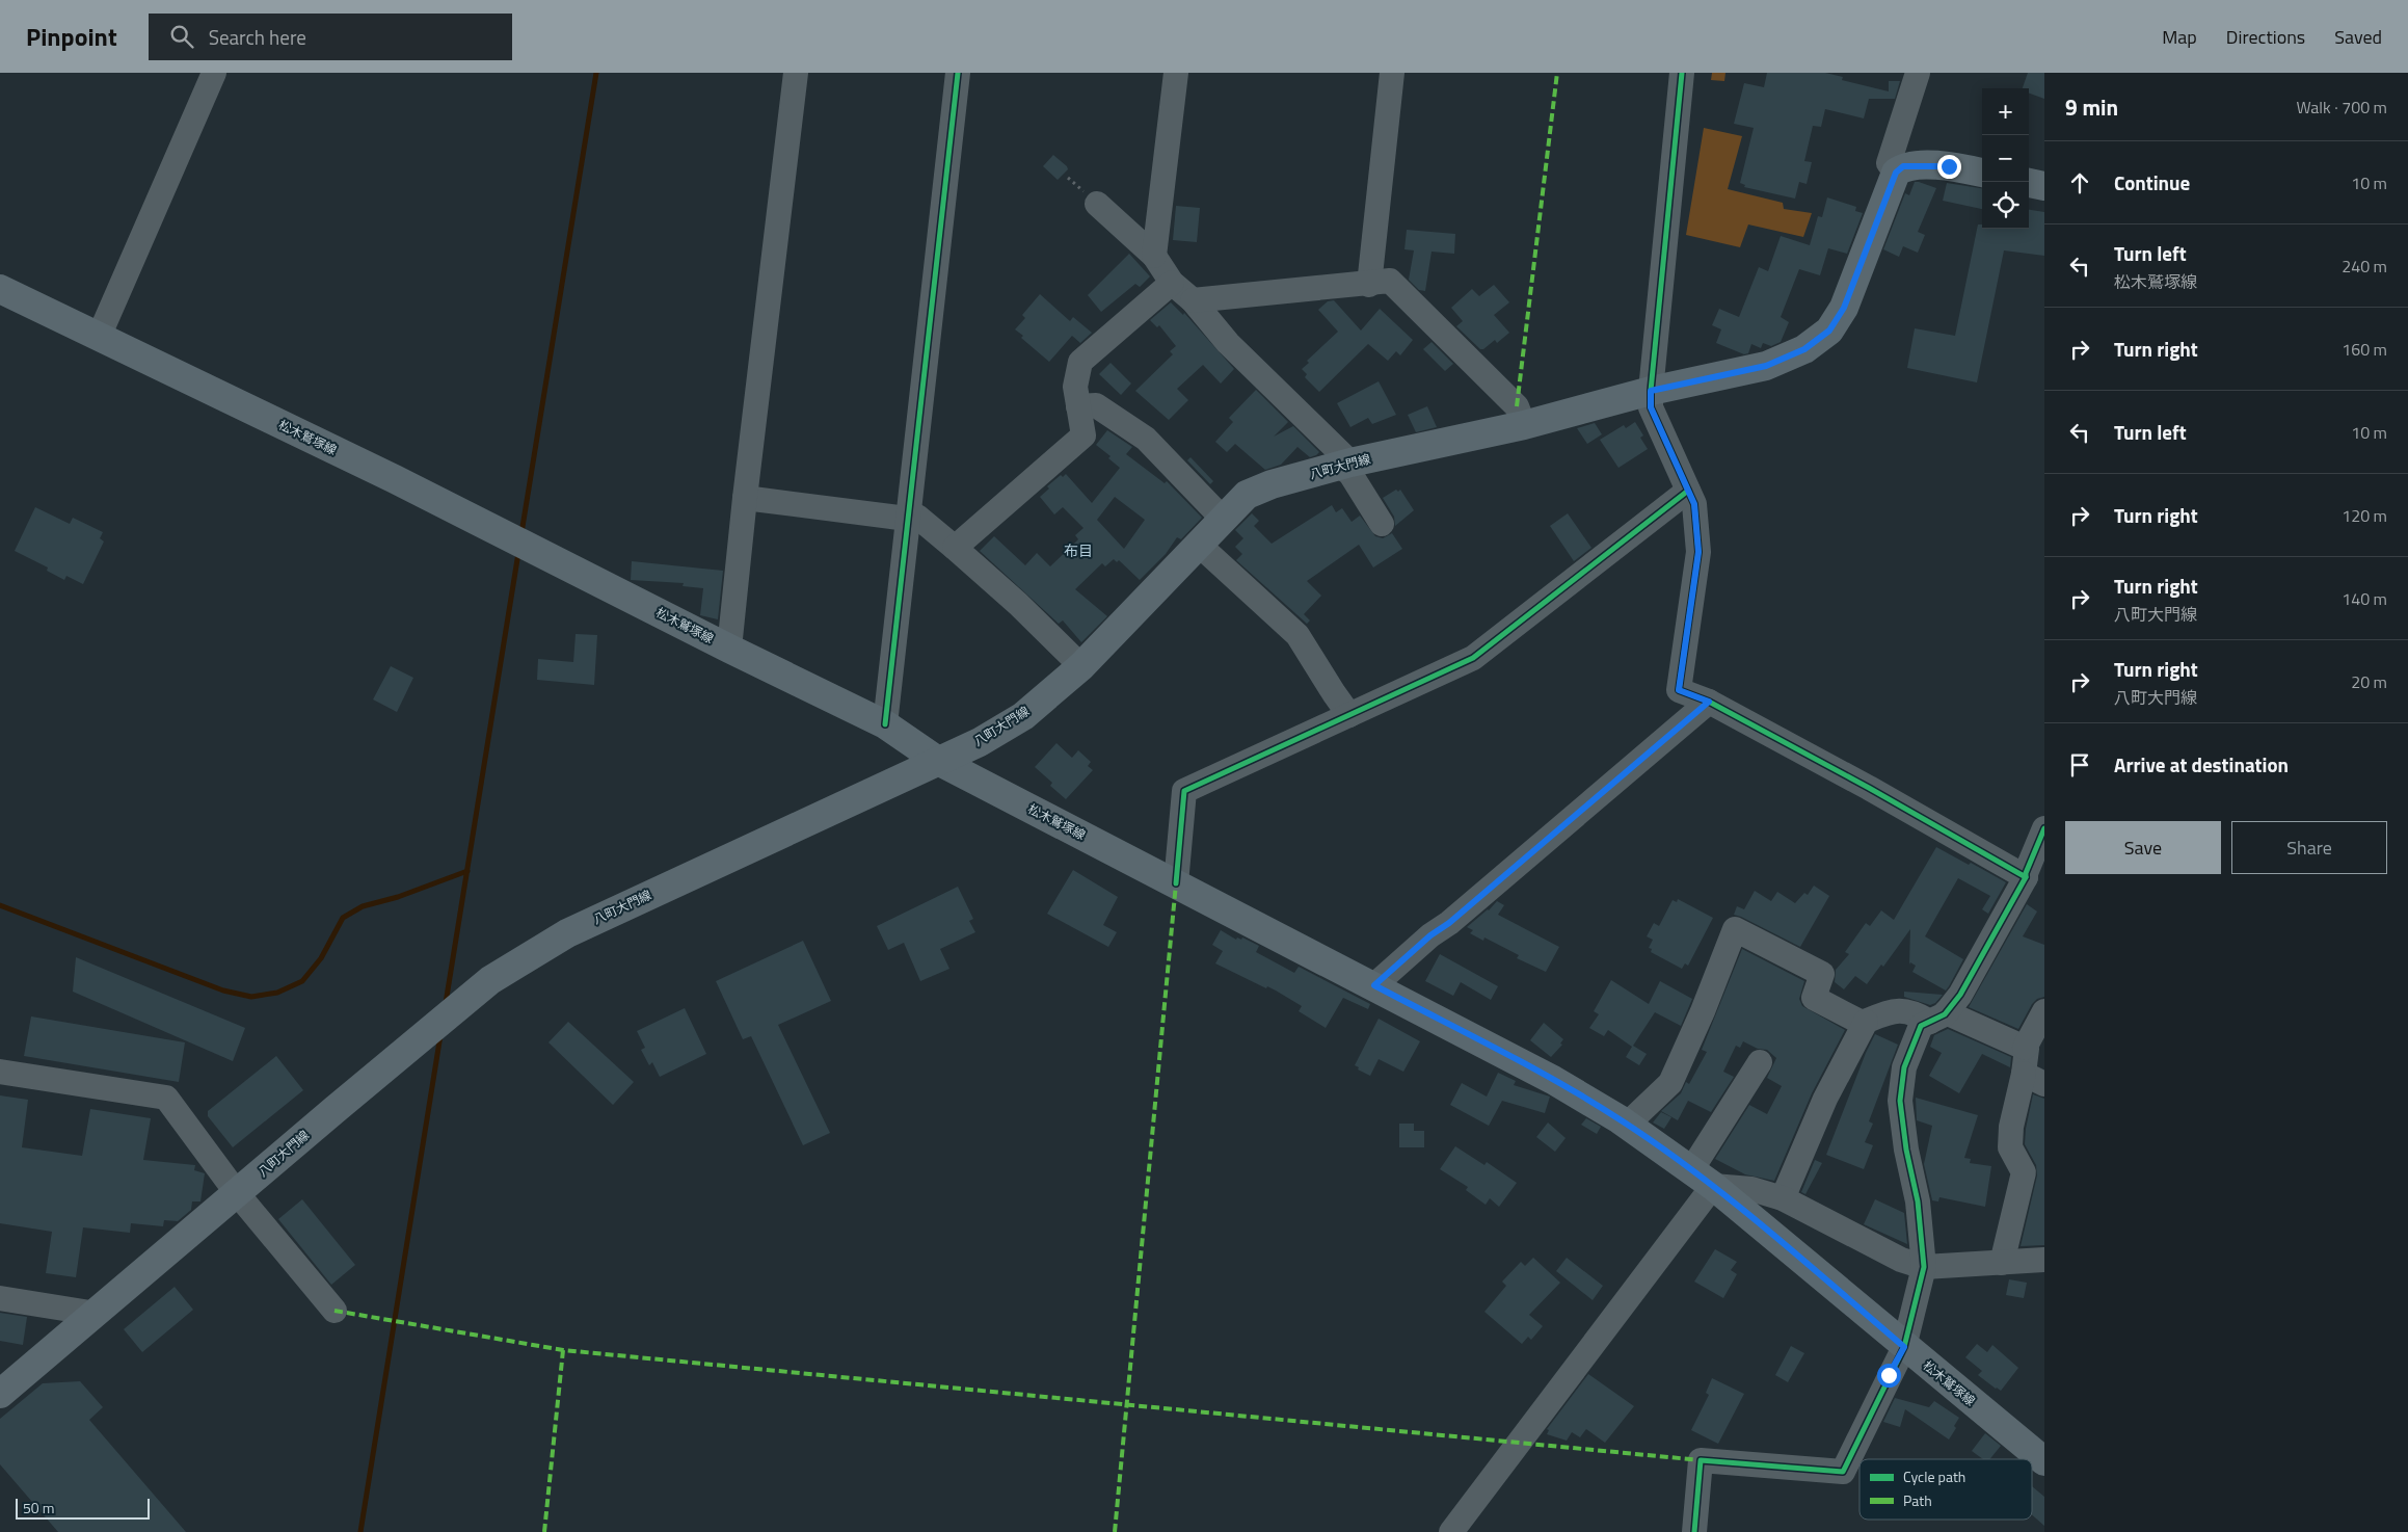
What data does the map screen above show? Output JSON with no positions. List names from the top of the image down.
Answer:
{
  "streets": {
    "main road": ["松木鷲塚線", "八町大門線"]
  },
  "crossings": [
    ["松木鷲塚線", "八町大門線"]
  ],
  "districts": ["布目"],
  "legend": ["Cycle path", "Path"],
  "scale_bar": "50 m",
  "page": {
    "header": "Pinpoint",
    "search": "Search here",
    "nav": ["Map", "Directions", "Saved"],
    "heading": ["9 min", "Walk · 700 m"],
    "map_buttons": ["+", "−"],
    "list": [
      ["Continue", "10 m"],
      ["Turn left", "松木鷲塚線", "240 m"],
      ["Turn right", "160 m"],
      ["Turn left", "10 m"],
      ["Turn right", "120 m"],
      ["Turn right", "八町大門線", "140 m"],
      ["Turn right", "八町大門線", "20 m"],
      "Arrive at destination"
    ],
    "buttons": ["Save", "Share"],
    "scale": "50 m"
  }
}
